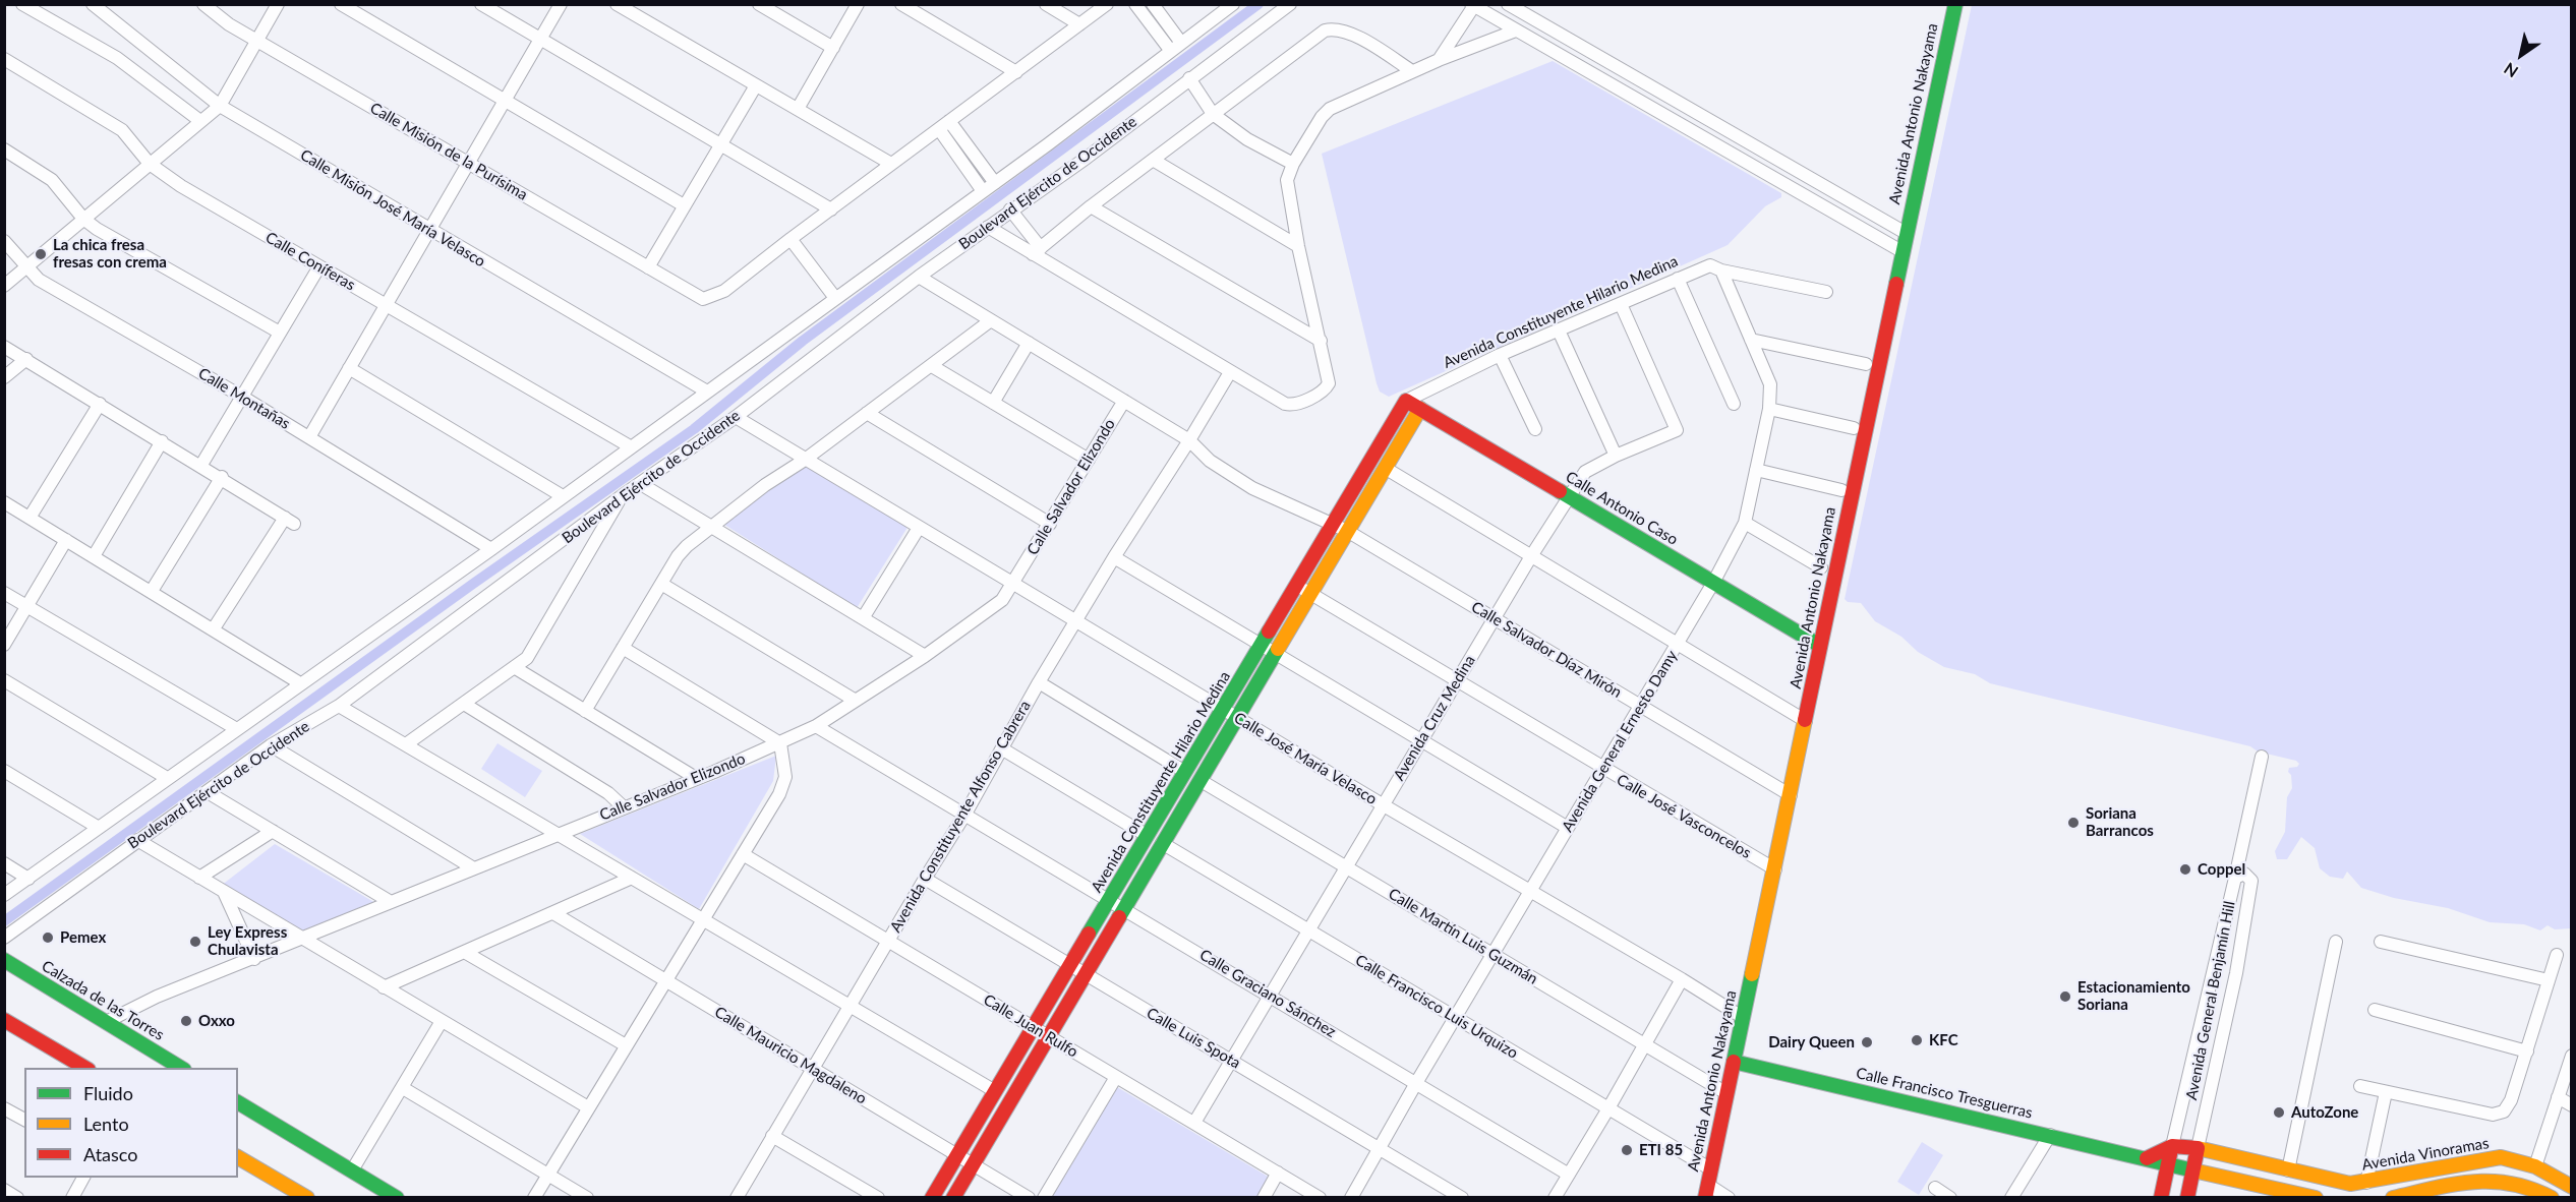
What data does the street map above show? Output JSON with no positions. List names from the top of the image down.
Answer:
{
  "streets": {
    "street": [
      "Avenida Antonio Nakayama",
      "Calle Misión de la Purísima",
      "Boulevard Ejército de Occidente",
      "Calle Misión José María Velasco",
      "Calle Coníferas",
      "Avenida Constituyente Hilario Medina",
      "Calle Montañas",
      "Calle Salvador Elizondo",
      "Calle Antonio Caso",
      "Calle Salvador Díaz Mirón",
      "Avenida Cruz Medina",
      "Avenida General Ernesto Damy",
      "Calle José María Velasco",
      "Avenida Constituyente Alfonso Cabrera",
      "Calle José Vasconcelos",
      "Calle Martín Luis Guzmán",
      "Calle Graciano Sánchez",
      "Calzada de las Torres",
      "Avenida General Benjamín Hill",
      "Calle Francisco Luis Urquizo",
      "Calle Juan Rulfo",
      "Calle Luis Spota",
      "Calle Mauricio Magdaleno",
      "Calle Francisco Tresguerras",
      "Avenida Vinoramas"
    ]
  },
  "crossings": [
    ["Avenida Antonio Nakayama", "Calle Antonio Caso"],
    ["Avenida Antonio Nakayama", "Calle Salvador Díaz Mirón"],
    ["Avenida Antonio Nakayama", "Calle José María Velasco"],
    ["Avenida Antonio Nakayama", "Calle José Vasconcelos"],
    ["Avenida Antonio Nakayama", "Calle Martín Luis Guzmán"],
    ["Avenida Antonio Nakayama", "Calle Francisco Luis Urquizo"],
    ["Avenida Antonio Nakayama", "Calle Francisco Tresguerras"],
    ["Boulevard Ejército de Occidente", "Calle Misión José María Velasco"],
    ["Boulevard Ejército de Occidente", "Calle Coníferas"],
    ["Boulevard Ejército de Occidente", "Calle Montañas"],
    ["Boulevard Ejército de Occidente", "Calle José María Velasco"],
    ["Avenida Constituyente Hilario Medina", "Calle Antonio Caso"],
    ["Avenida Constituyente Hilario Medina", "Calle Salvador Díaz Mirón"],
    ["Avenida Constituyente Hilario Medina", "Avenida General Ernesto Damy"],
    ["Avenida Constituyente Hilario Medina", "Calle José María Velasco"],
    ["Avenida Constituyente Hilario Medina", "Calle José Vasconcelos"],
    ["Avenida Constituyente Hilario Medina", "Calle Martín Luis Guzmán"],
    ["Avenida Constituyente Hilario Medina", "Calle Graciano Sánchez"],
    ["Avenida Constituyente Hilario Medina", "Calle Francisco Luis Urquizo"],
    ["Avenida Constituyente Hilario Medina", "Calle Juan Rulfo"],
    ["Avenida Constituyente Hilario Medina", "Calle Luis Spota"],
    ["Avenida Constituyente Hilario Medina", "Calle Mauricio Magdaleno"],
    ["Calle Salvador Elizondo", "Calle José María Velasco"],
    ["Calle Salvador Elizondo", "Calle Graciano Sánchez"],
    ["Calle Salvador Elizondo", "Calzada de las Torres"],
    ["Calle Antonio Caso", "Avenida Cruz Medina"],
    ["Calle Antonio Caso", "Avenida General Ernesto Damy"],
    ["Calle Salvador Díaz Mirón", "Avenida Cruz Medina"],
    ["Calle Salvador Díaz Mirón", "Avenida General Ernesto Damy"],
    ["Calle Salvador Díaz Mirón", "Avenida Constituyente Alfonso Cabrera"],
    ["Avenida Cruz Medina", "Calle José María Velasco"],
    ["Avenida Cruz Medina", "Calle José Vasconcelos"],
    ["Avenida Cruz Medina", "Calle Martín Luis Guzmán"],
    ["Avenida Cruz Medina", "Calle Graciano Sánchez"],
    ["Avenida Cruz Medina", "Calle Francisco Luis Urquizo"],
    ["Avenida Cruz Medina", "Calle Juan Rulfo"],
    ["Avenida Cruz Medina", "Calle Luis Spota"],
    ["Avenida General Ernesto Damy", "Calle José María Velasco"],
    ["Avenida General Ernesto Damy", "Calle José Vasconcelos"],
    ["Avenida General Ernesto Damy", "Calle Martín Luis Guzmán"],
    ["Avenida General Ernesto Damy", "Calle Graciano Sánchez"],
    ["Avenida General Ernesto Damy", "Calle Francisco Luis Urquizo"],
    ["Avenida General Ernesto Damy", "Calle Luis Spota"],
    ["Calle José María Velasco", "Avenida Constituyente Alfonso Cabrera"],
    ["Avenida Constituyente Alfonso Cabrera", "Calle Graciano Sánchez"],
    ["Avenida Constituyente Alfonso Cabrera", "Calle Juan Rulfo"],
    ["Avenida Constituyente Alfonso Cabrera", "Calle Luis Spota"],
    ["Avenida Constituyente Alfonso Cabrera", "Calle Mauricio Magdaleno"],
    ["Avenida General Benjamín Hill", "Avenida Vinoramas"]
  ],
  "places": [
    "La chica fresa fresas con crema",
    "Soriana Barrancos",
    "Coppel",
    "Pemex",
    "Ley Express Chulavista",
    "Estacionamiento Soriana",
    "Oxxo",
    "KFC",
    "Dairy Queen",
    "AutoZone",
    "ETI 85"
  ],
  "legend": ["Fluido", "Lento", "Atasco"],
  "north": "bottom left"
}
